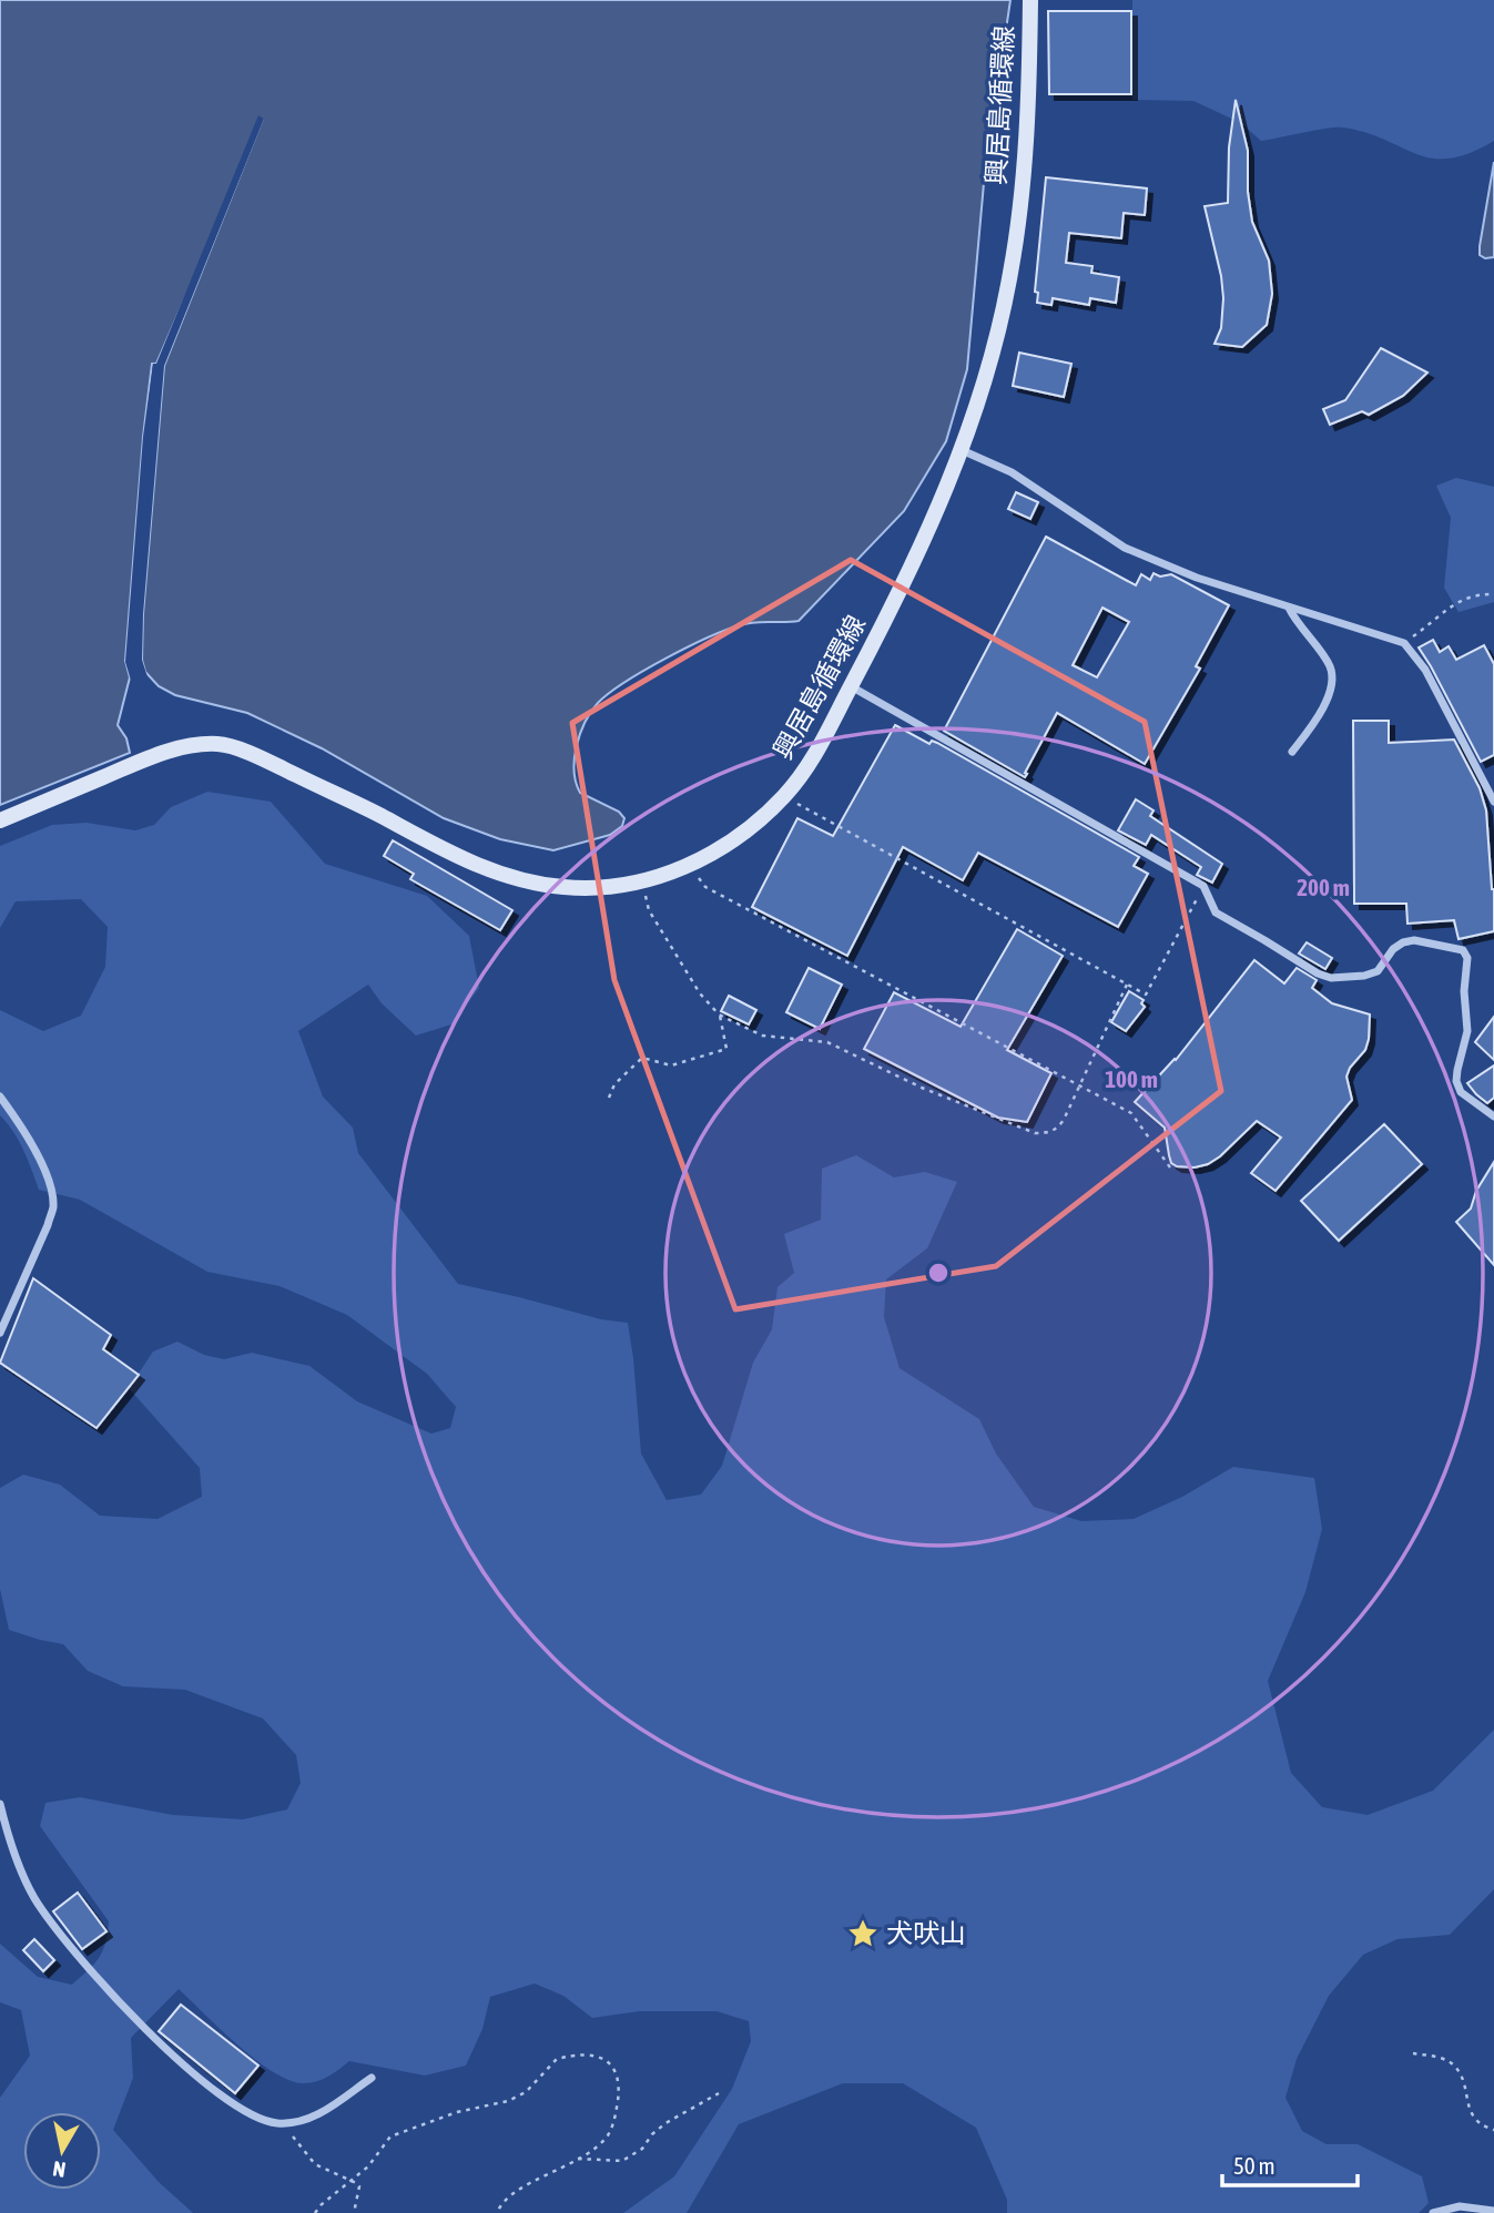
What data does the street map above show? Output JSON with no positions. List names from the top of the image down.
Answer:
{
  "streets": {
    "main road": ["興居島循環線"]
  },
  "places": {
    "place": ["犬吠山"]
  },
  "scale_bar": "50 m",
  "north": "bottom",
  "rings": ["200 m", "100 m"]
}
